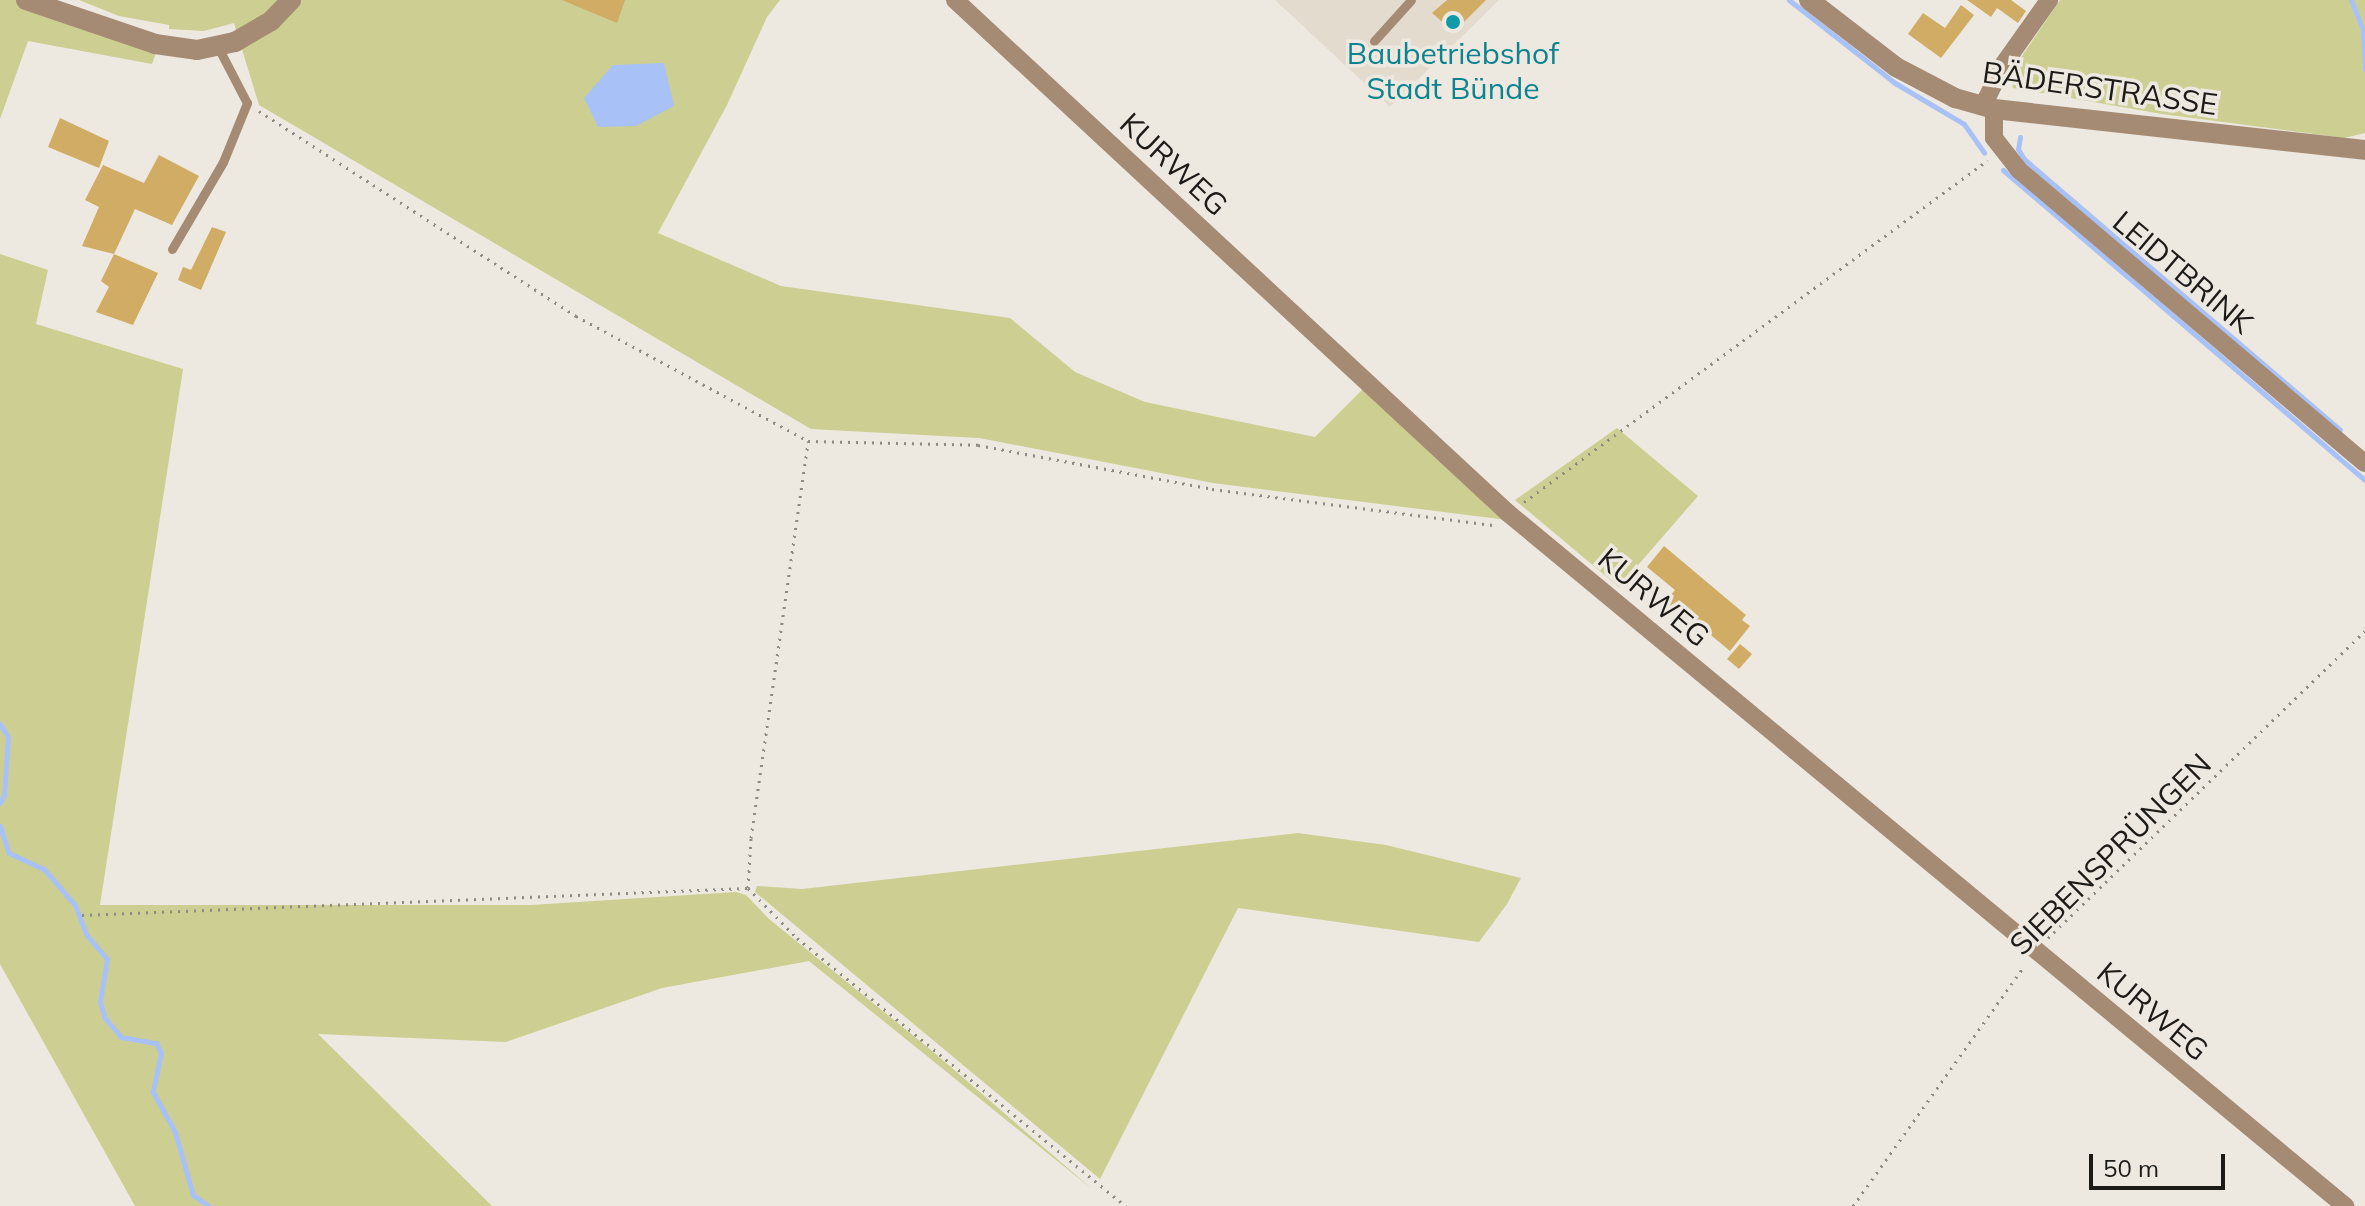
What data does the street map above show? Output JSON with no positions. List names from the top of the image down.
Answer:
{
  "streets": {
    "street": ["BÄDERSTRASSE", "KURWEG", "LEIDTBRINK"],
    "path": ["SIEBENSPRÜNGEN"]
  },
  "crossings": [
    ["KURWEG", "SIEBENSPRÜNGEN"]
  ],
  "places": ["Baubetriebshof Stadt Bünde"],
  "scale_bar": "50 m"
}
